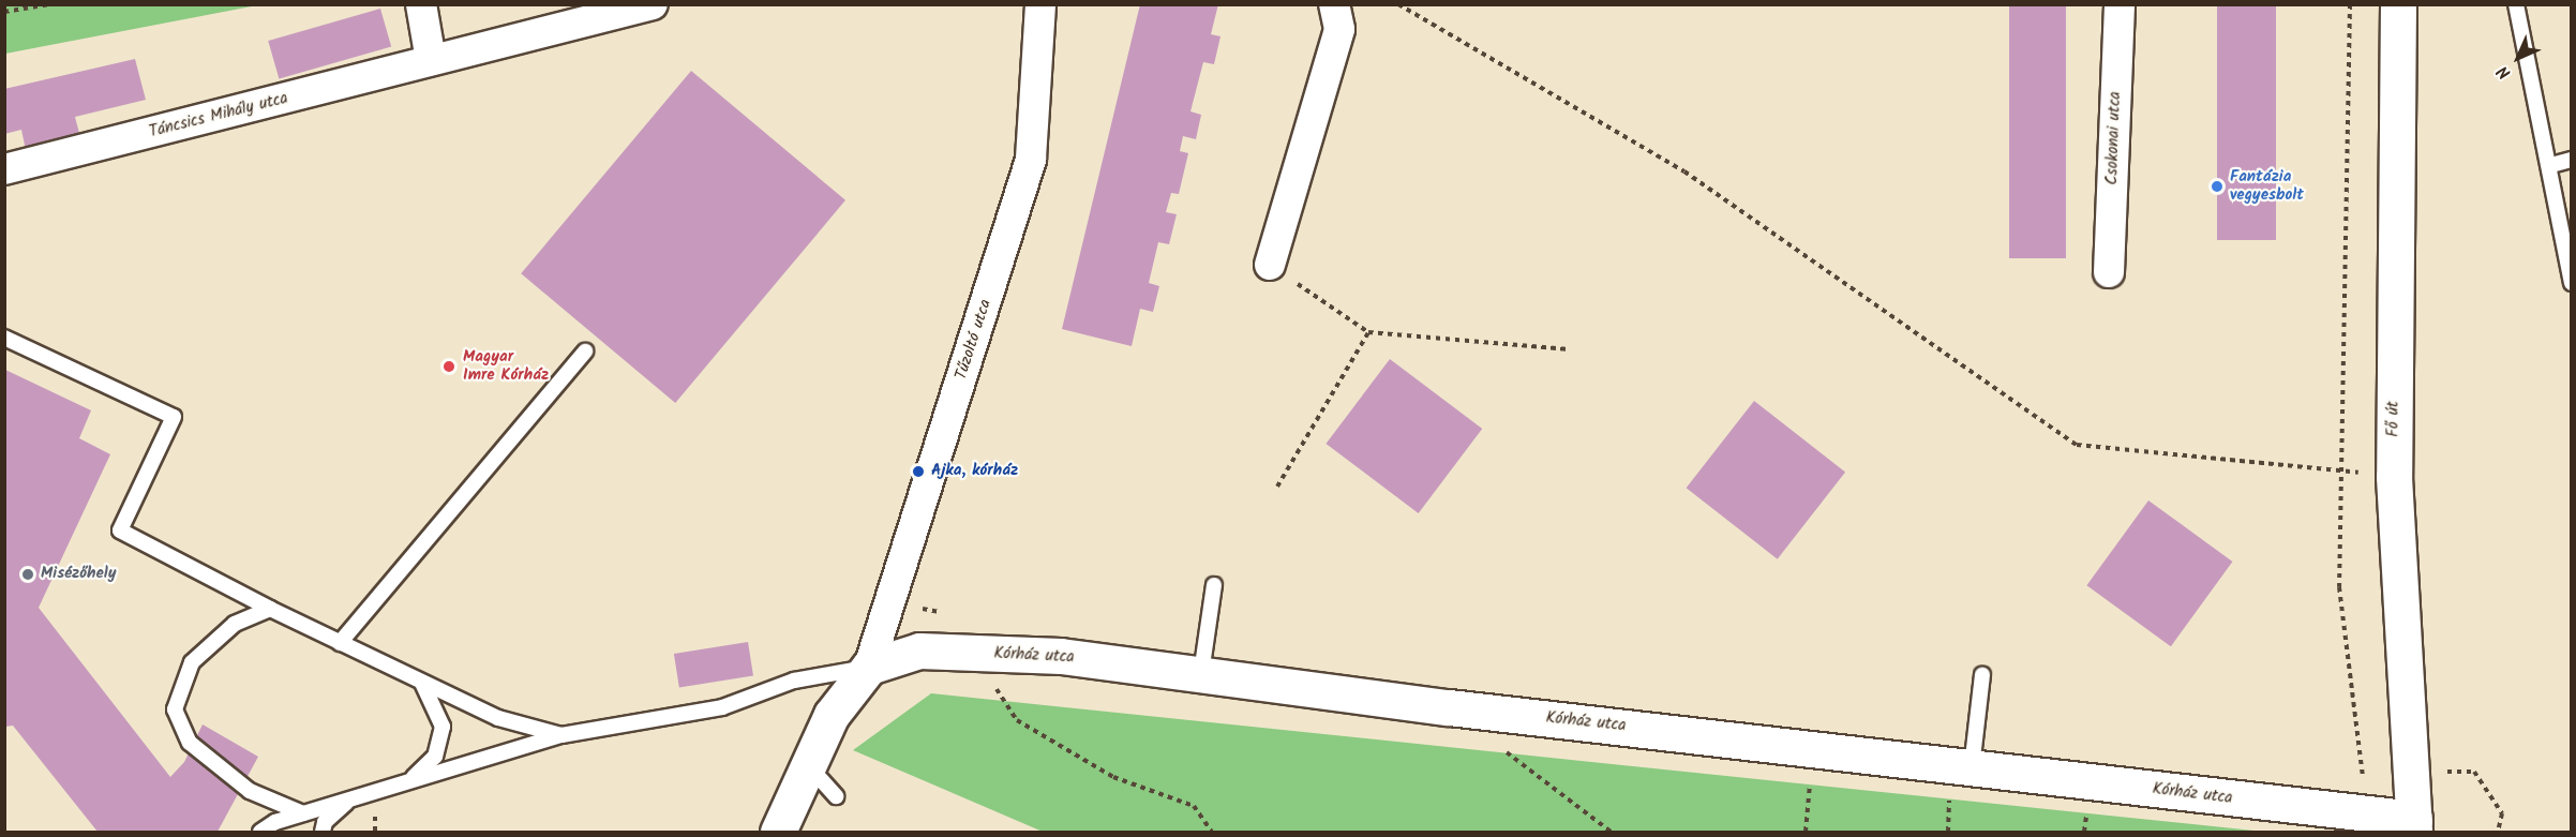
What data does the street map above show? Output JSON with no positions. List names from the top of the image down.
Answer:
{
  "streets": {
    "main road": ["Fő út", "Kórház utca"],
    "street": ["Táncsics Mihály utca", "Csokonai utca", "Tűzoltó utca"]
  },
  "crossings": [
    ["Tűzoltó utca", "Kórház utca"],
    ["Fő út", "Kórház utca"]
  ],
  "places": [
    "Fantázia vegyesbolt",
    "Magyar Imre Kórház",
    "Ajka, kórház",
    "Misézőhely"
  ],
  "north": "bottom left"
}
